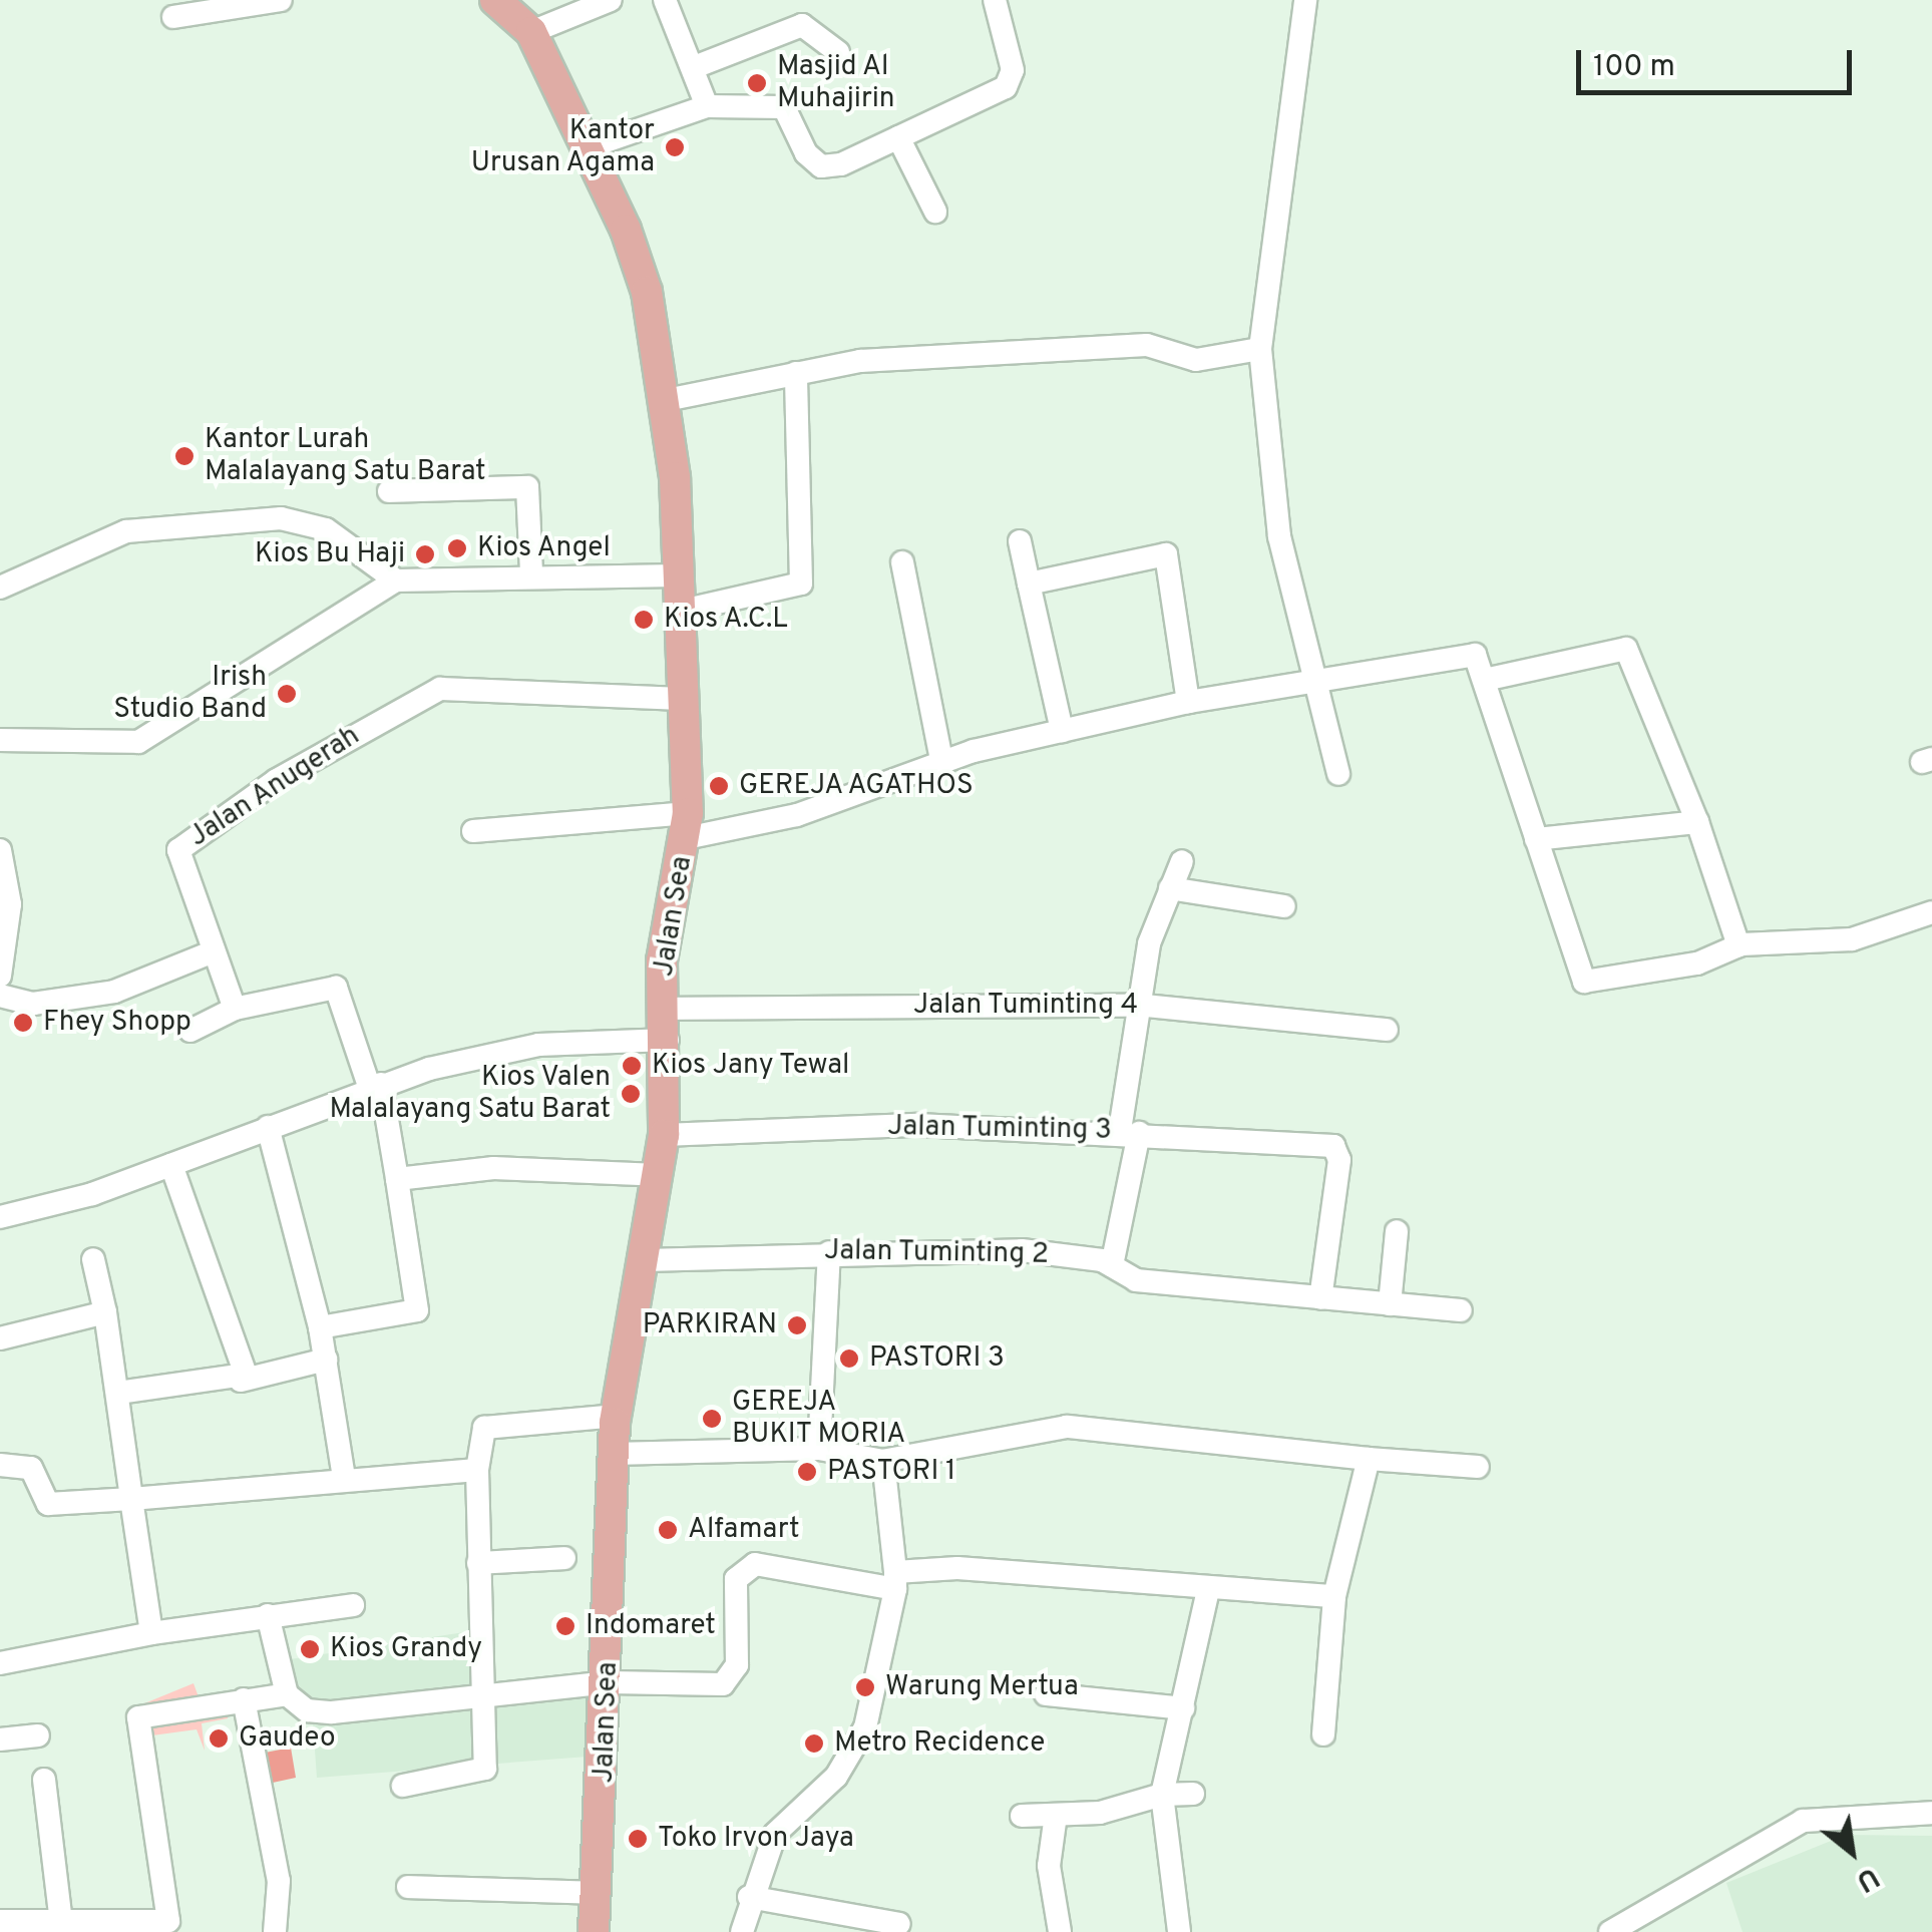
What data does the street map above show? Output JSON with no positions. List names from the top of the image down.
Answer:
{
  "streets": {
    "main road": ["Jalan Sea"],
    "street": [
      "Jalan Anugerah",
      "Jalan Tuminting 4",
      "Jalan Tuminting 3",
      "Jalan Tuminting 2"
    ]
  },
  "crossings": [
    ["Jalan Anugerah", "Jalan Sea"],
    ["Jalan Sea", "Jalan Tuminting 4"],
    ["Jalan Sea", "Jalan Tuminting 3"],
    ["Jalan Sea", "Jalan Tuminting 2"],
    ["Jalan Tuminting 3", "Jalan Tuminting 2"]
  ],
  "places": [
    "Masjid Al Muhajirin",
    "Kantor Urusan Agama",
    "Kantor Lurah Malalayang Satu Barat",
    "Kios Angel",
    "Kios Bu Haji",
    "Kios A.C.L",
    "Irish Studio Band",
    "GEREJA AGATHOS",
    "Fhey Shopp",
    "Kios Jany Tewal",
    "Kios Valen Malalayang Satu Barat",
    "PARKIRAN",
    "PASTORI 3",
    "GEREJA BUKIT MORIA",
    "PASTORI 1",
    "Alfamart",
    "Indomaret",
    "Kios Grandy",
    "Warung Mertua",
    "Gaudeo",
    "Metro Recidence",
    "Toko Irvon Jaya"
  ],
  "scale_bar": "100 m",
  "north": "bottom right"
}
